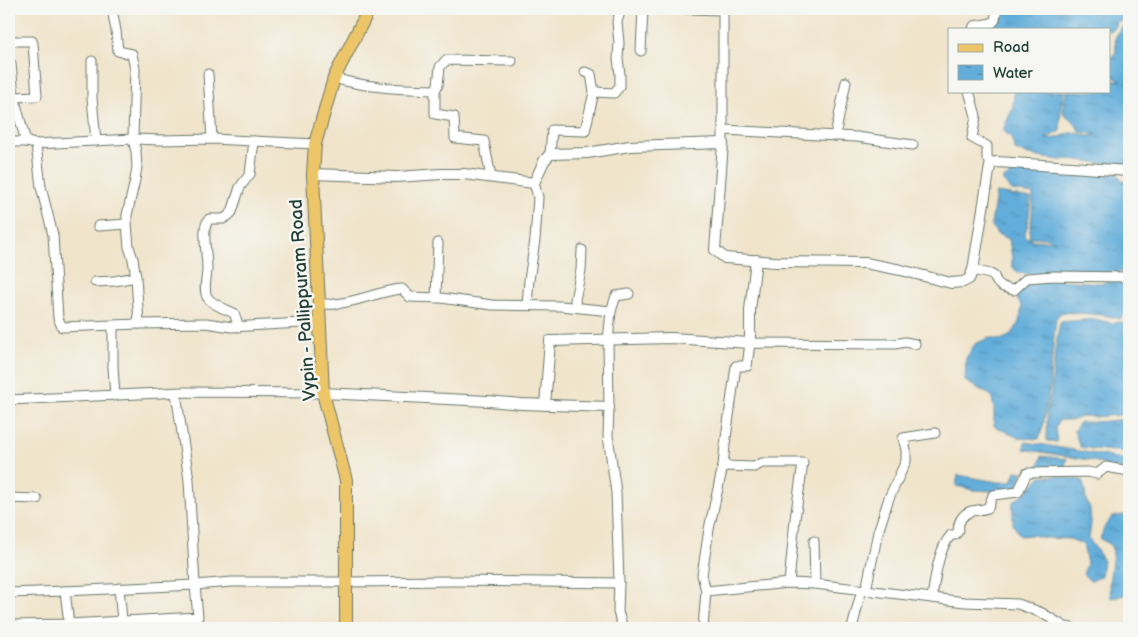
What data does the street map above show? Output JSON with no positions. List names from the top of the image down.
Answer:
{
  "streets": {
    "main road": ["Vypin - Pallippuram Road"]
  },
  "legend": ["Road", "Water"]
}
